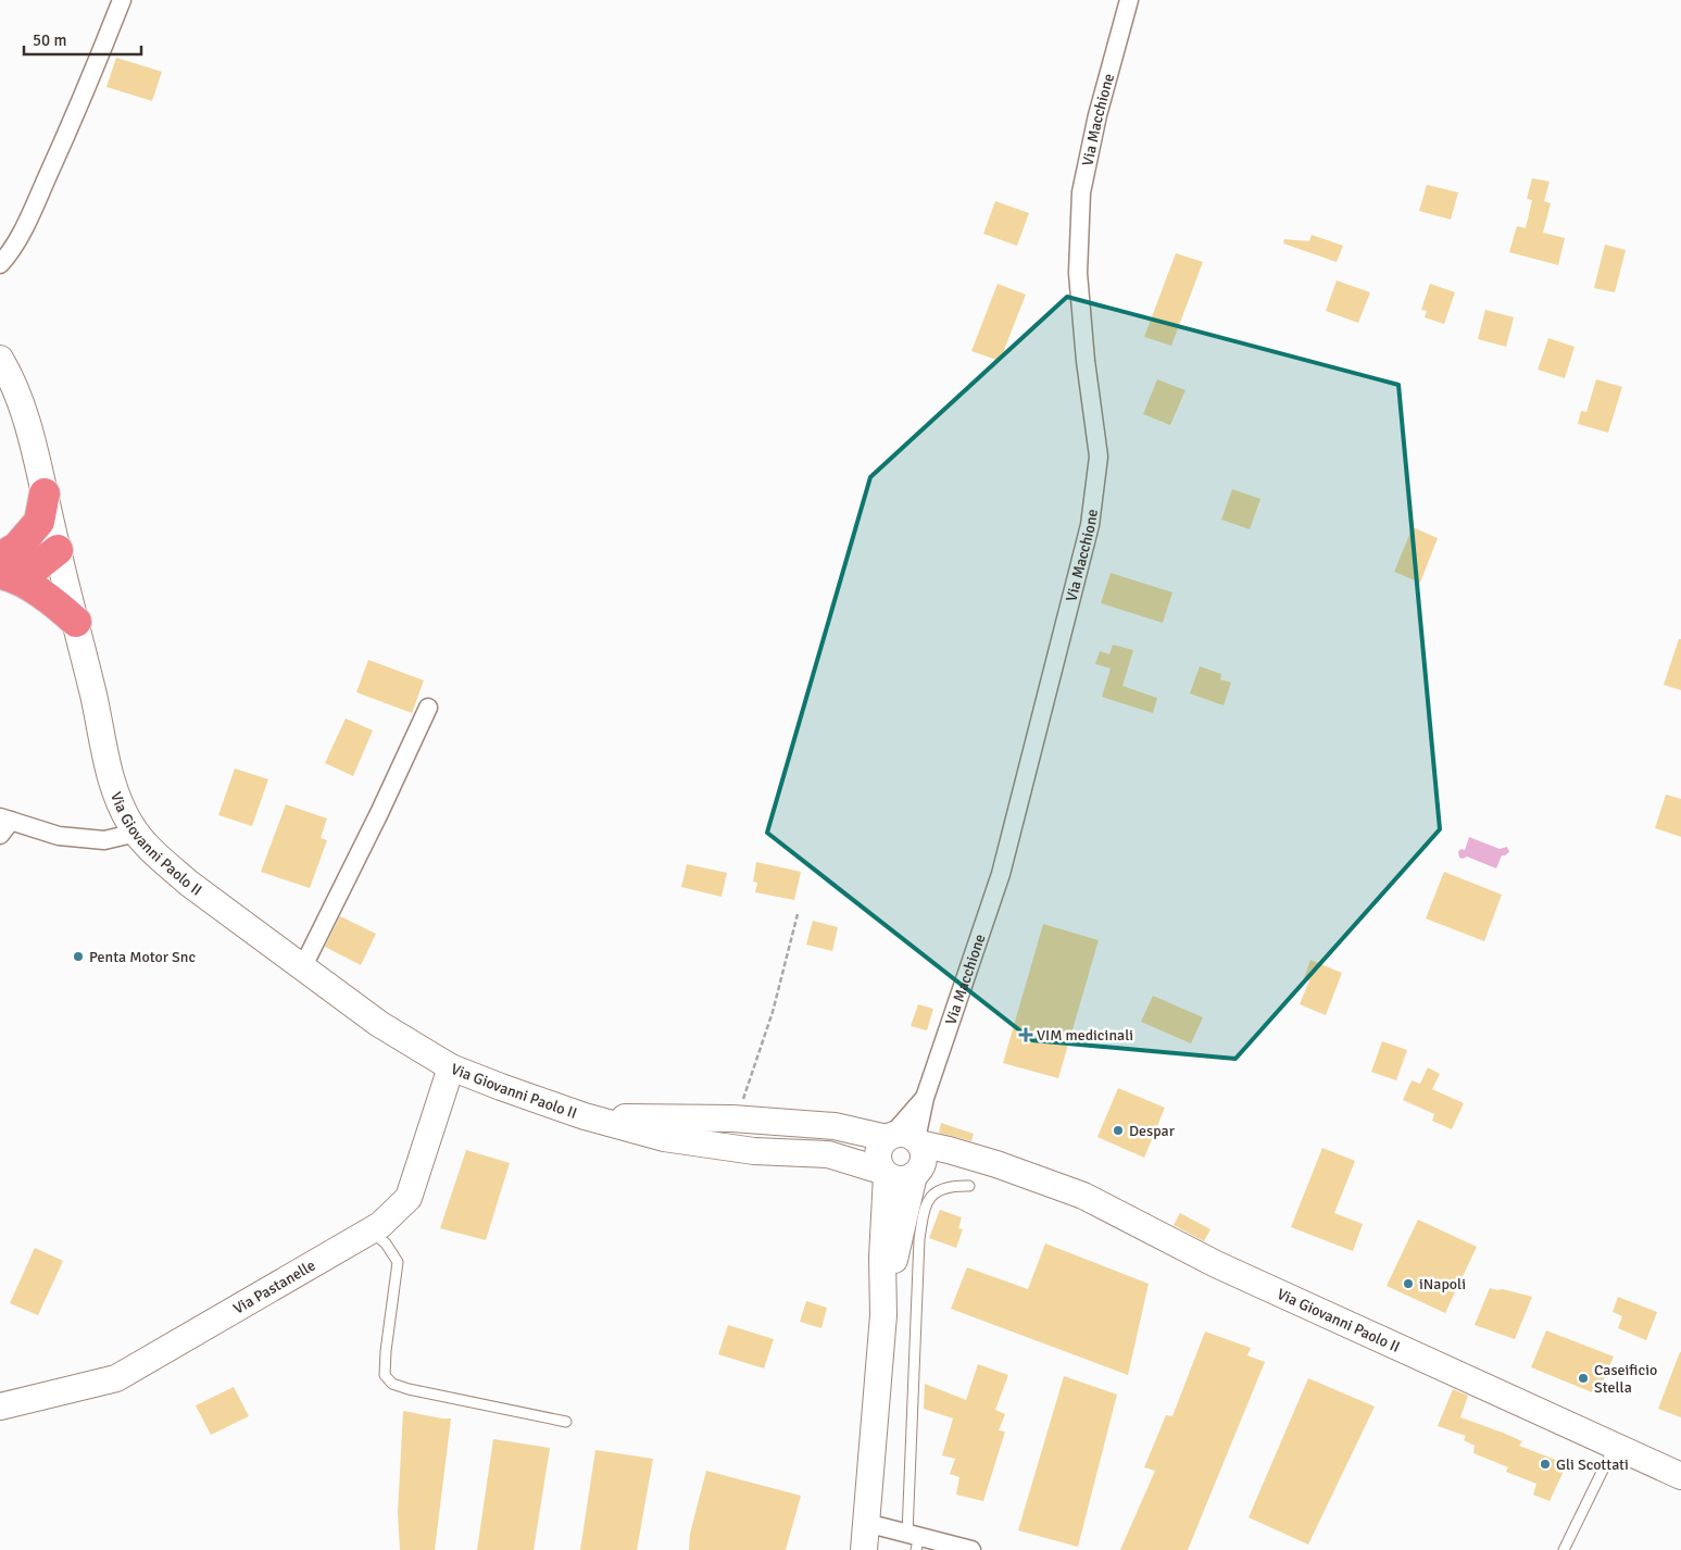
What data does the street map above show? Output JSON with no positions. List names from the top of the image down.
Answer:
{
  "streets": {
    "street": ["Via Macchione", "Via Giovanni Paolo II", "Via Pastanelle"]
  },
  "crossings": [
    ["Via Macchione", "Via Giovanni Paolo II"],
    ["Via Giovanni Paolo II", "Via Pastanelle"]
  ],
  "places": {
    "other": [
      "Penta Motor Snc",
      "Despar",
      "iNapoli",
      "Caseificio Stella",
      "Gli Scottati"
    ],
    "health": ["VIM medicinali"]
  },
  "scale_bar": "50 m"
}
